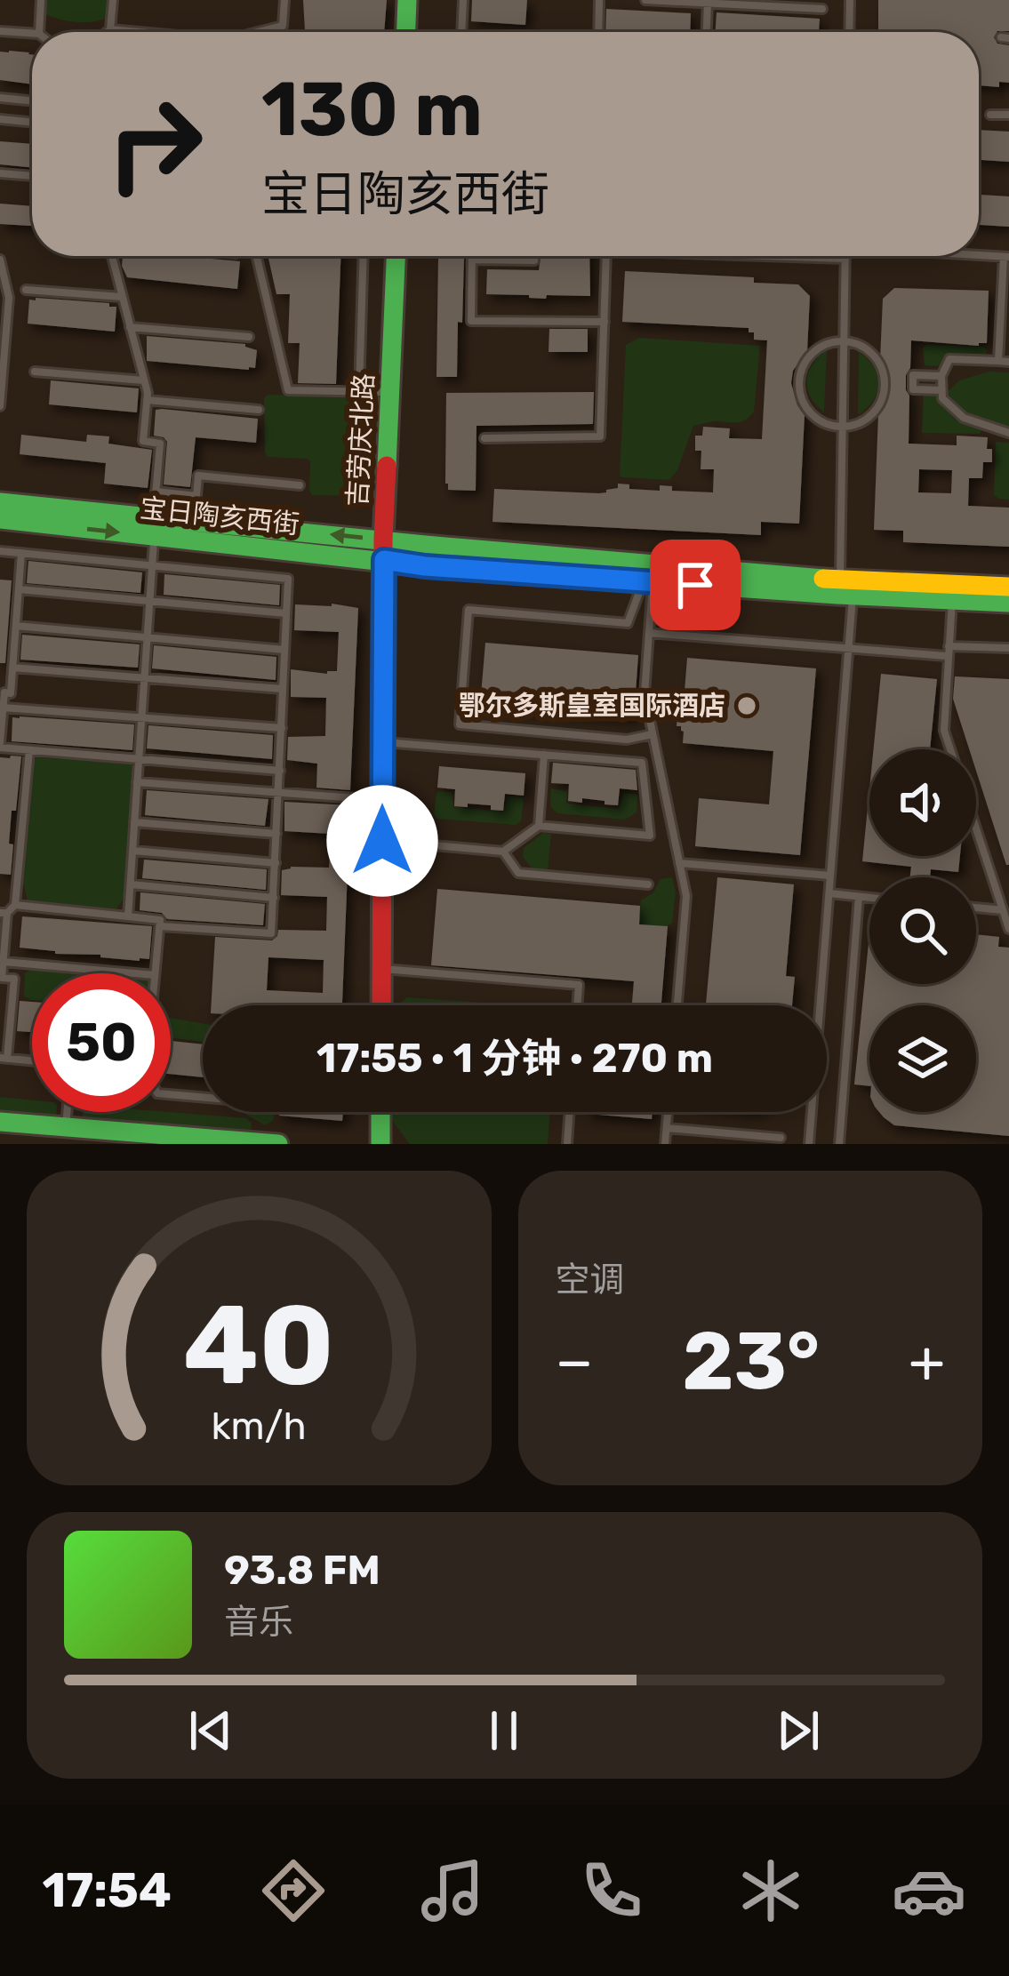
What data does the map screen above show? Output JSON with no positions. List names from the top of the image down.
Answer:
{
  "streets": {
    "street": ["吉劳庆北路", "宝日陶亥西街"]
  },
  "crossings": [
    ["吉劳庆北路", "宝日陶亥西街"]
  ],
  "places": ["鄂尔多斯皇室国际酒店"],
  "page": {
    "turn": ["130 m", "宝日陶亥西街"],
    "limit": "50",
    "trip": "17:55 · 1 分钟 · 270 m",
    "tile": "空调",
    "heat": ["−", "23°", "+"],
    "song": ["93.8 FM", "音乐"],
    "tabs": "17:54",
    "gauge": ["40", "km/h"]
  }
}
